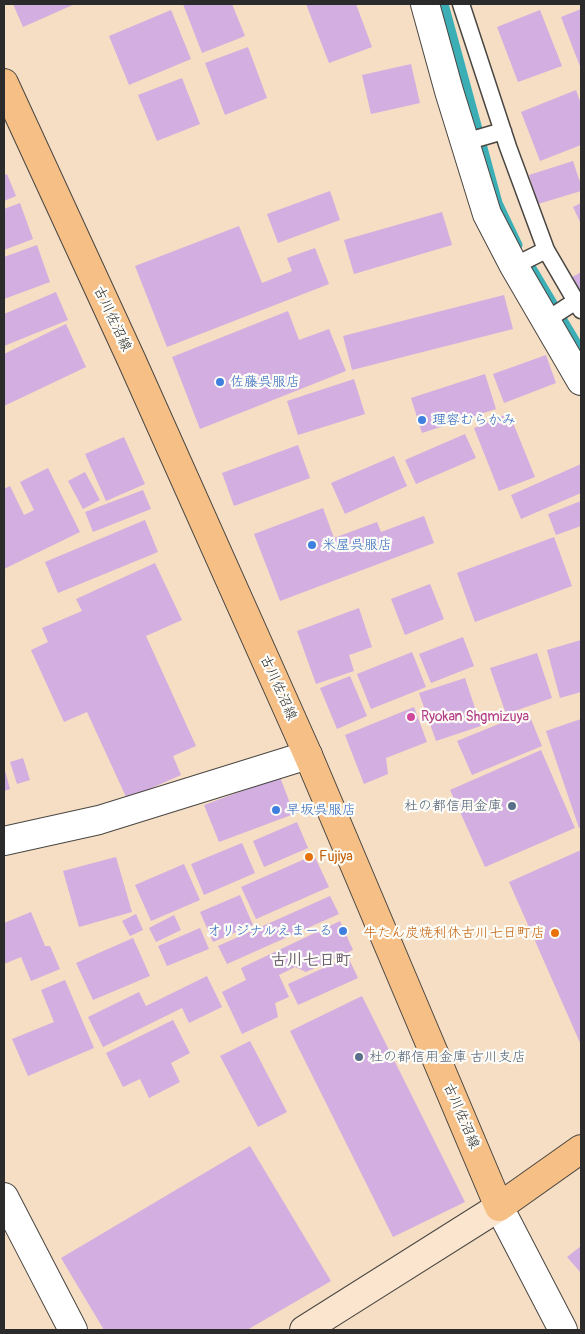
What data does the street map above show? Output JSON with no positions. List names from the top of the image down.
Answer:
{
  "streets": {
    "main road": ["古川佐沼線"]
  },
  "districts": ["古川七日町"],
  "places": [
    "佐藤呉服店",
    "理容むらかみ",
    "米屋呉服店",
    "Ryokan Shgmizuya",
    "杜の都信用金庫",
    "早坂呉服店",
    "Fujiya",
    "オリジナルえまーる",
    "牛たん炭焼利休古川七日町店",
    "杜の都信用金庫 古川支店"
  ]
}
